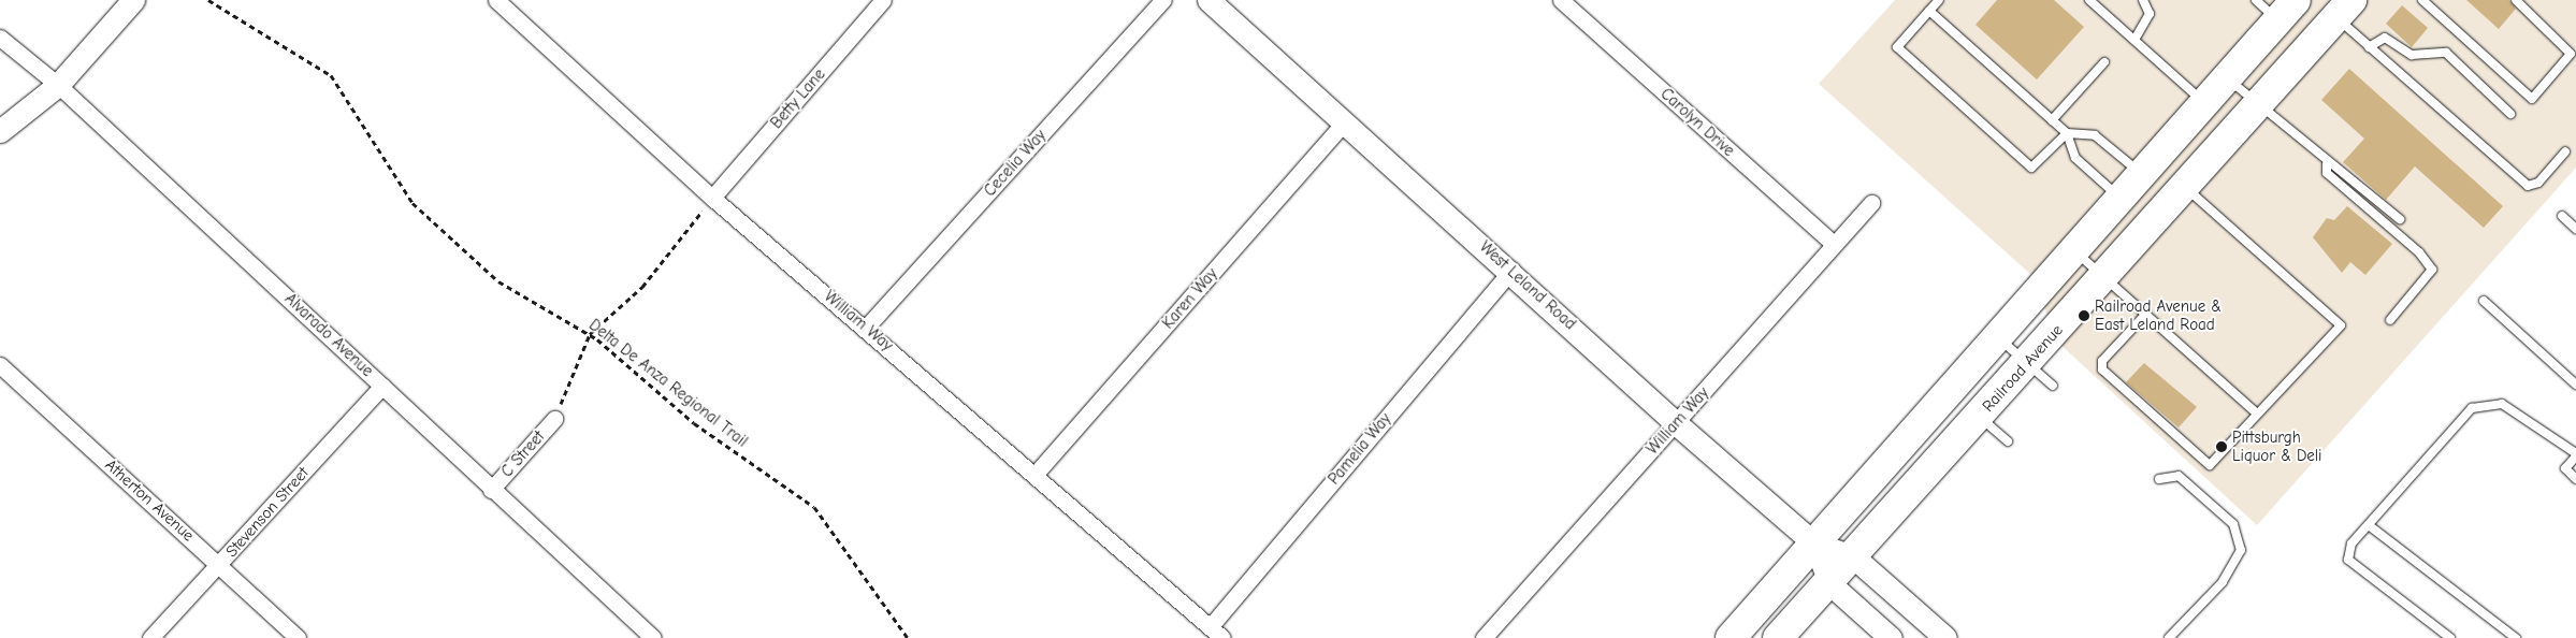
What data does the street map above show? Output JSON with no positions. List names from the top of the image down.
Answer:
{
  "streets": {
    "highway": ["Railroad Avenue"],
    "main road": ["West Leland Road"],
    "street": [
      "Betty Lane",
      "Carolyn Drive",
      "Cecelia Way",
      "Karen Way",
      "William Way",
      "Alvarado Avenue",
      "Pamelia Way",
      "C Street",
      "Atherton Avenue",
      "Stevenson Street"
    ],
    "path": ["Delta De Anza Regional Trail"]
  },
  "crossings": [
    ["Betty Lane", "William Way"],
    ["Carolyn Drive", "William Way"],
    ["Cecelia Way", "William Way"],
    ["West Leland Road", "Karen Way"],
    ["West Leland Road", "William Way"],
    ["West Leland Road", "Railroad Avenue"],
    ["West Leland Road", "Pamelia Way"],
    ["Karen Way", "William Way"],
    ["William Way", "Pamelia Way"],
    ["Alvarado Avenue", "C Street"],
    ["Alvarado Avenue", "Stevenson Street"],
    ["Atherton Avenue", "Stevenson Street"]
  ],
  "places": ["Railroad Avenue & East Leland Road", "Pittsburgh Liquor & Deli"]
}
